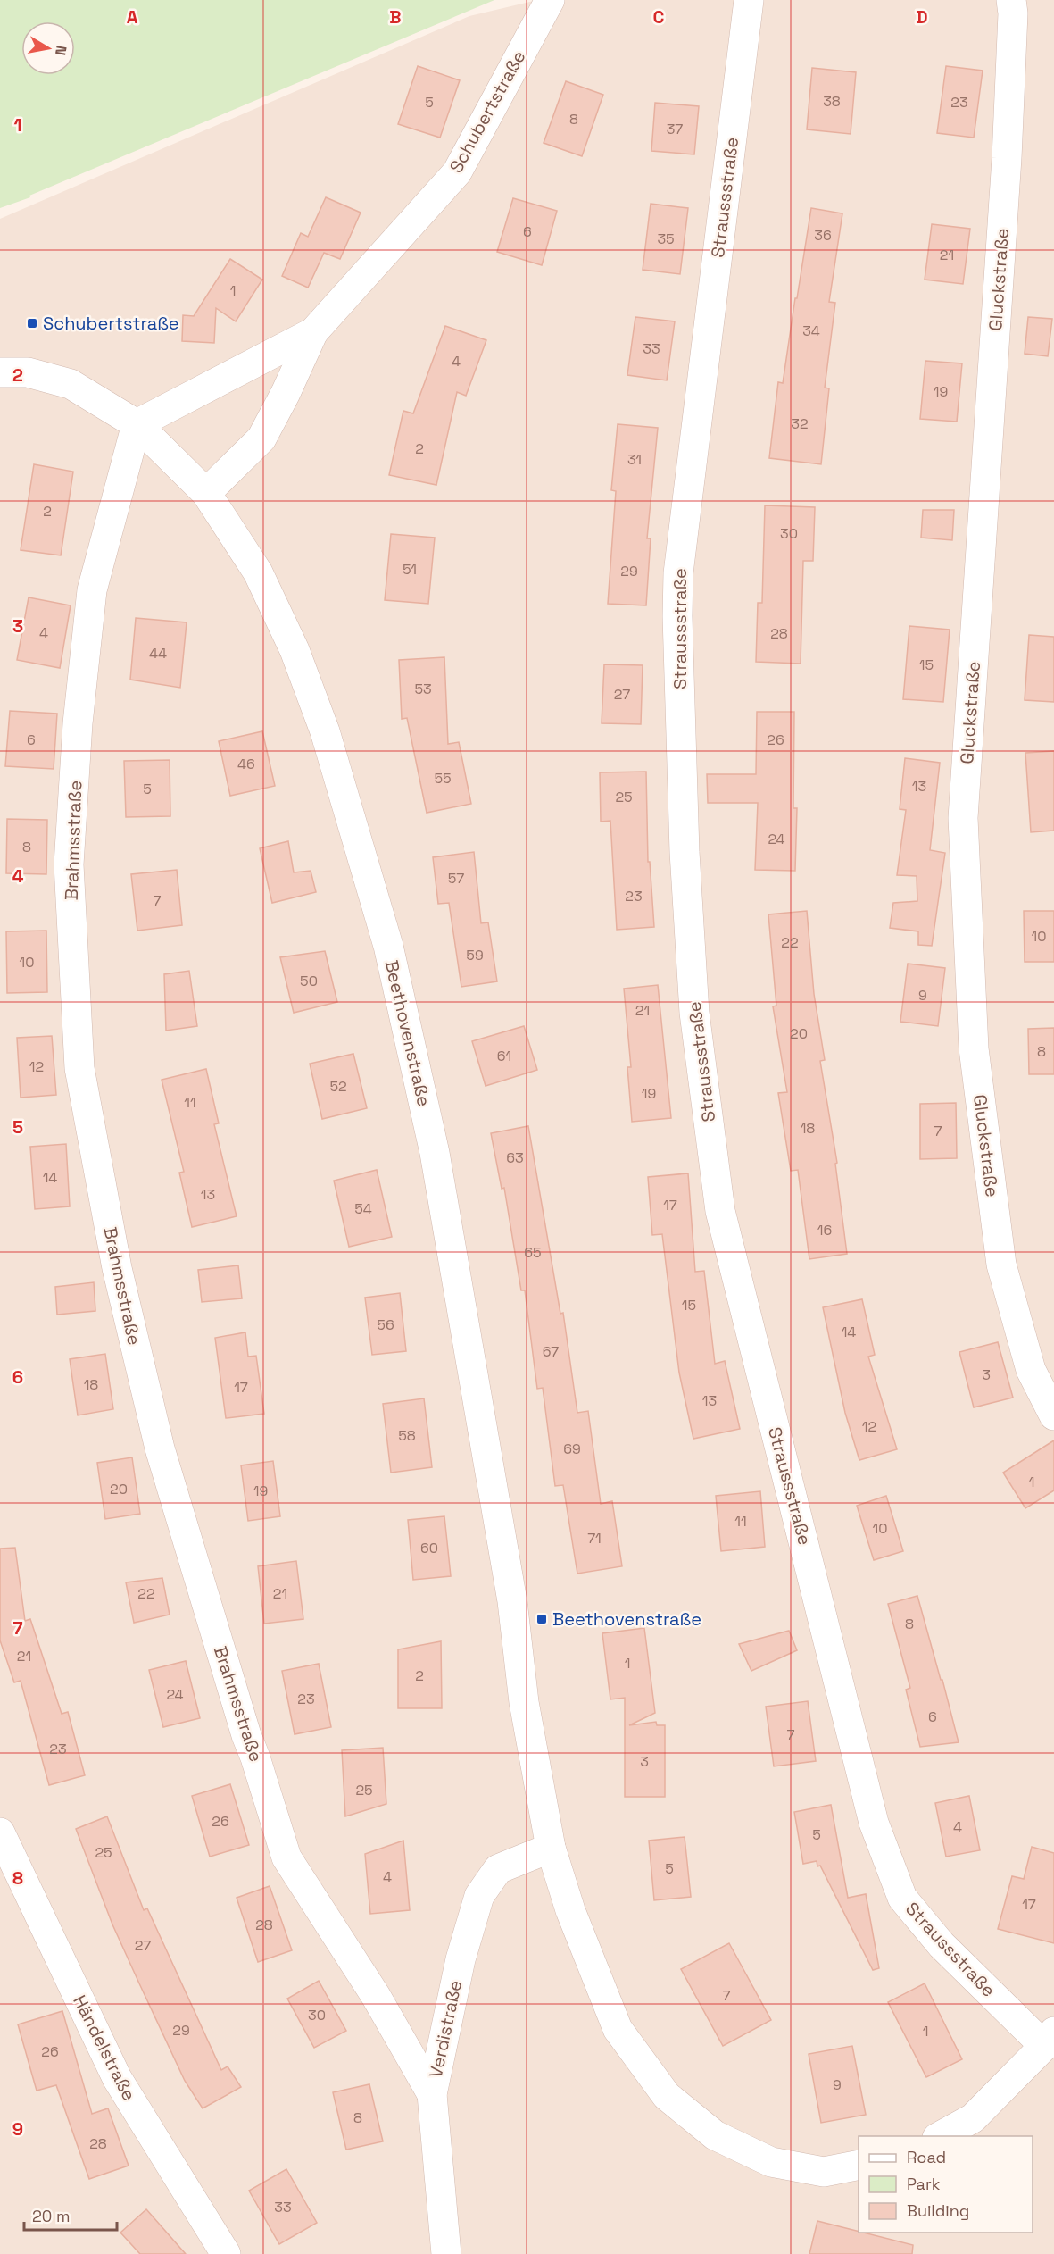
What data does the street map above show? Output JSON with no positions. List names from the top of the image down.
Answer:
{
  "streets": {
    "street": [
      "Schubertstraße",
      "Straussstraße",
      "Gluckstraße",
      "Brahmsstraße",
      "Beethovenstraße",
      "Verdistraße",
      "Händelstraße"
    ]
  },
  "crossings": [
    ["Schubertstraße", "Brahmsstraße"],
    ["Schubertstraße", "Beethovenstraße"],
    ["Brahmsstraße", "Beethovenstraße"],
    ["Brahmsstraße", "Verdistraße"],
    ["Beethovenstraße", "Verdistraße"]
  ],
  "places": {
    "transit": ["Schubertstraße", "Beethovenstraße"]
  },
  "house_numbers": [
    "38",
    "5",
    "23",
    "8",
    "37",
    "6",
    "36",
    "35",
    "21",
    "1",
    "34",
    "33",
    "4",
    "19",
    "32",
    "2",
    "31",
    "2",
    "30",
    "51",
    "29",
    "4",
    "28",
    "44",
    "15",
    "53",
    "27",
    "6",
    "26",
    "46",
    "55",
    "13",
    "5",
    "25",
    "24",
    "8",
    "57",
    "23",
    "7",
    "10",
    "22",
    "59",
    "10",
    "50",
    "9",
    "21",
    "20",
    "8",
    "61",
    "12",
    "52",
    "19",
    "11",
    "18",
    "7",
    "63",
    "14",
    "13",
    "17",
    "54",
    "16",
    "65",
    "15",
    "56",
    "14",
    "67",
    "3",
    "18",
    "17",
    "13",
    "12",
    "58",
    "69",
    "1",
    "20",
    "19",
    "11",
    "10",
    "71",
    "60",
    "22",
    "21",
    "8",
    "21",
    "1",
    "2",
    "24",
    "23",
    "6",
    "7",
    "23",
    "3",
    "25",
    "26",
    "4",
    "5",
    "25",
    "5",
    "4",
    "17",
    "28",
    "27",
    "7",
    "30",
    "29",
    "1",
    "26",
    "9",
    "8",
    "28",
    "33"
  ],
  "legend": ["Road", "Park", "Building"],
  "scale_bar": "20 m",
  "north": "right",
  "grid": {
    "columns": [
      "A",
      "B",
      "C",
      "D"
    ],
    "rows": [
      "1",
      "2",
      "3",
      "4",
      "5",
      "6",
      "7",
      "8",
      "9"
    ]
  }
}
